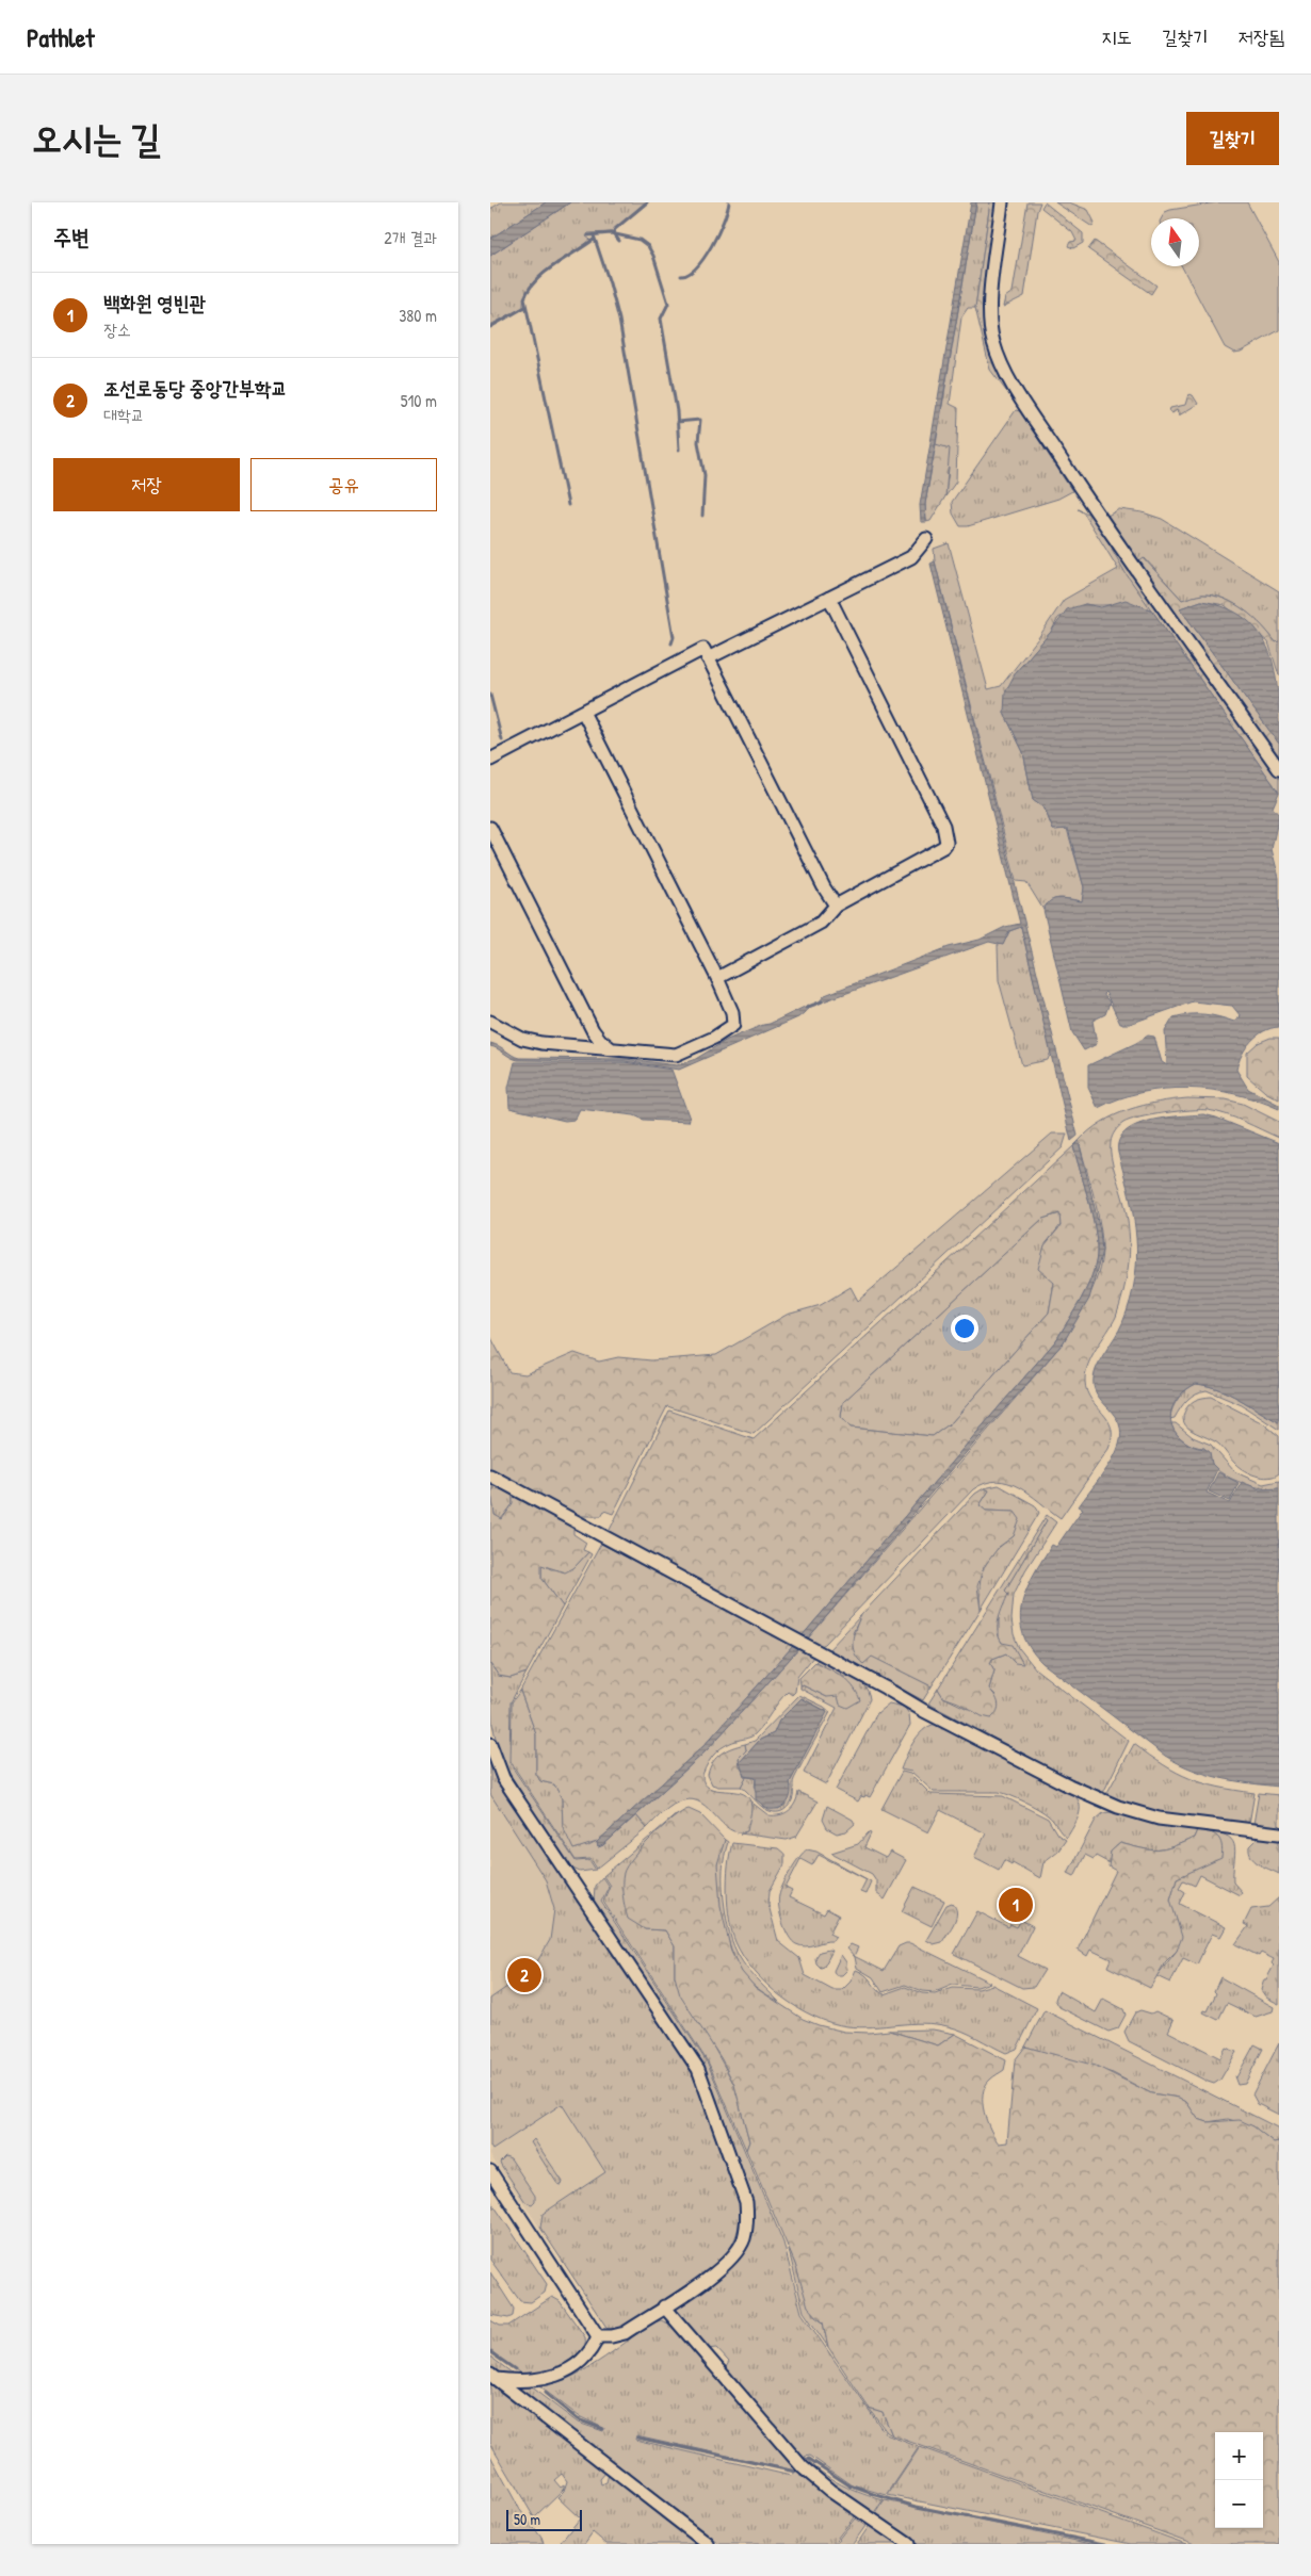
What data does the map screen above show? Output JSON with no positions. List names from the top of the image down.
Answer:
{
  "scale_bar": "50 m",
  "north": "top",
  "page": {
    "header": "Pathlet",
    "nav": ["지도", "길찾기", "저장됨"],
    "buttons": [
      "길찾기",
      ["저장", "공유"]
    ],
    "title": "오시는 길",
    "heading": ["주변", "2개 결과"],
    "list": [
      {
        "mark": "1",
        "name": "백화원 영빈관",
        "note": "장소",
        "value": "380 m"
      },
      {
        "mark": "2",
        "name": "조선로동당 중앙간부학교",
        "note": "대학교",
        "value": "510 m"
      }
    ],
    "pins": ["1", "2"],
    "map_buttons": ["+", "−"],
    "scale": "50 m"
  }
}
